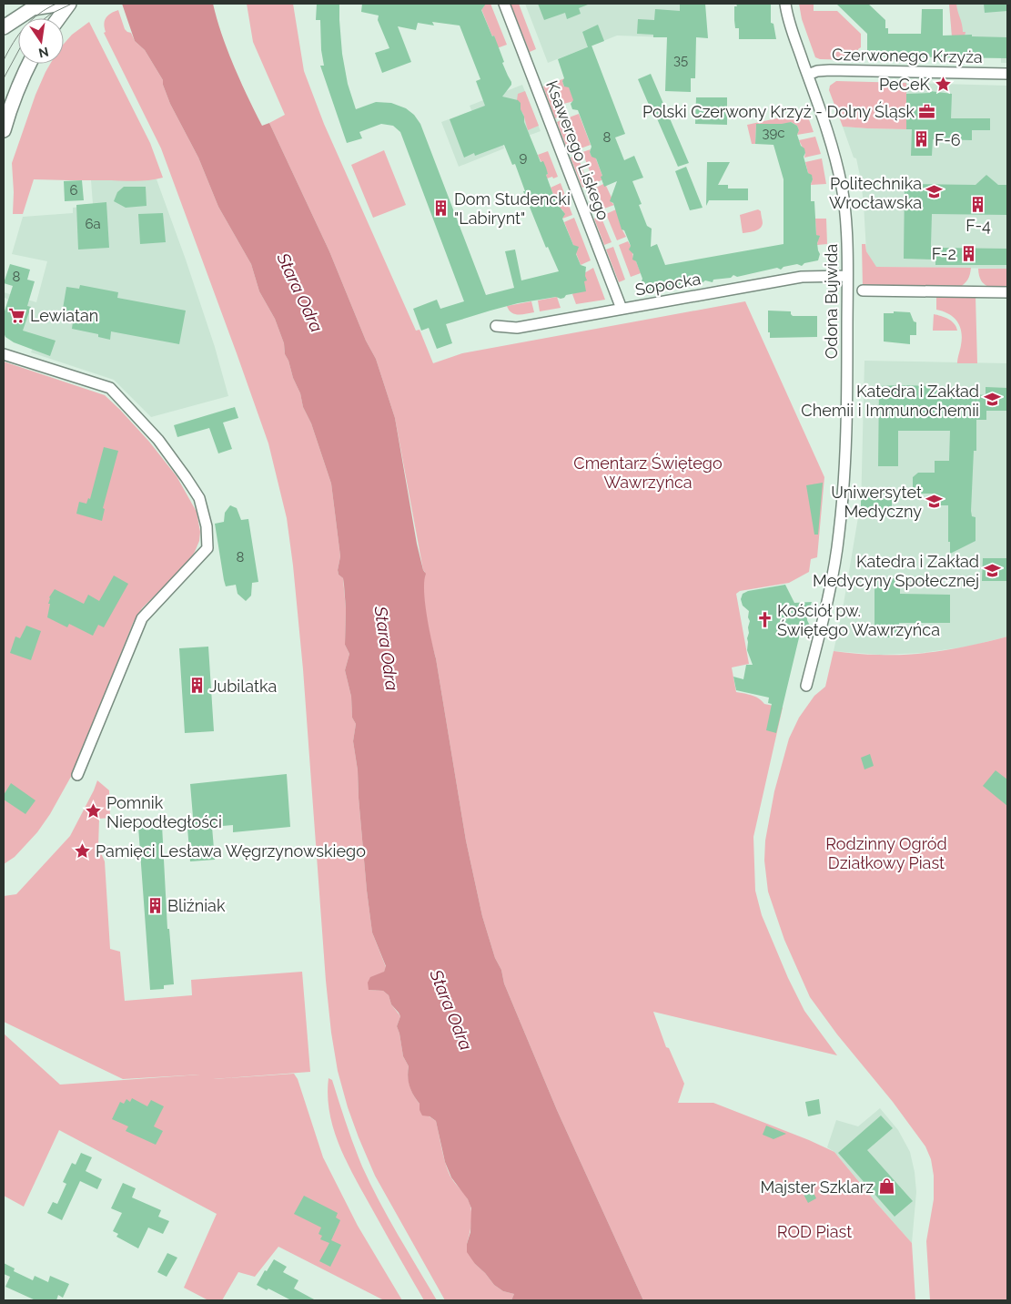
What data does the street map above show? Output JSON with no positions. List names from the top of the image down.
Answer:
{
  "streets": {
    "street": [
      "Czerwonego Krzyża",
      "Ksawerego Liskego",
      "Sopocka",
      "Odona Bujwida"
    ]
  },
  "crossings": [
    ["Czerwonego Krzyża", "Odona Bujwida"],
    ["Ksawerego Liskego", "Sopocka"],
    ["Sopocka", "Odona Bujwida"]
  ],
  "water": ["Stara Odra"],
  "parks": ["Cmentarz Świętego Wawrzyńca", "Rodzinny Ogród Działkowy Piast", "ROD Piast"],
  "places": {
    "place": ["PeCeK", "Pomnik Niepodłegłości", "Pamięci Lesława Węgrzynowskiego"],
    "office": ["Polski Czerwony Krzyż - Dolny Śląsk"],
    "building": [
      "F-6",
      "F-4",
      "Dom Studencki \"Labirynt\"",
      "F-2",
      "Jubilatka",
      "Bliźniak"
    ],
    "school or university": [
      "Politechnika Wrocławska",
      "Katedra i Zakład Chemii i Immunochemii",
      "Uniwersytet Medyczny",
      "Katedra i Zakład Medycyny Społecznej"
    ],
    "supermarket": ["Lewiatan"],
    "church": ["Kościół pw. Świętego Wawrzyńca"],
    "shop": ["Majster Szklarz"]
  },
  "house_numbers": [
    "35",
    "39c",
    "8",
    "9",
    "6",
    "6a",
    "8",
    "8"
  ],
  "north": "bottom"
}
